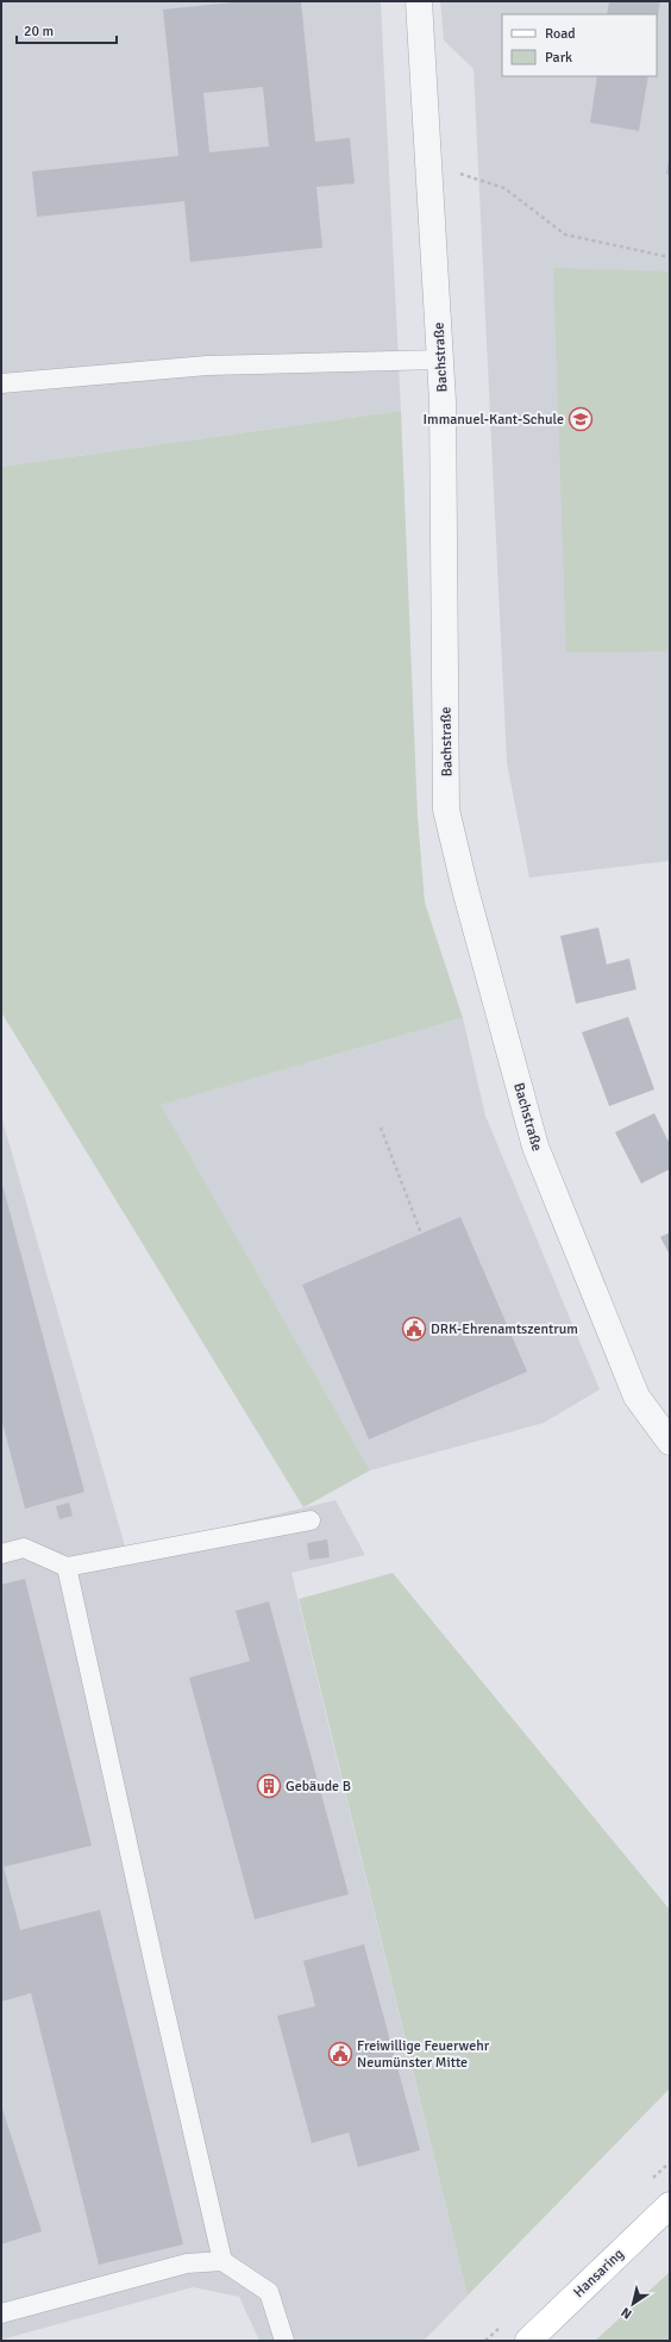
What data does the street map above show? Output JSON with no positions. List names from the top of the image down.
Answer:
{
  "streets": {
    "main road": ["Hansaring"],
    "street": ["Bachstraße"]
  },
  "places": {
    "school or university": ["Immanuel-Kant-Schule"],
    "public building": ["DRK-Ehrenamtszentrum", "Freiwillige Feuerwehr Neumünster Mitte"],
    "building": ["Gebäude B"]
  },
  "legend": ["Road", "Park"],
  "scale_bar": "20 m",
  "north": "bottom left"
}
